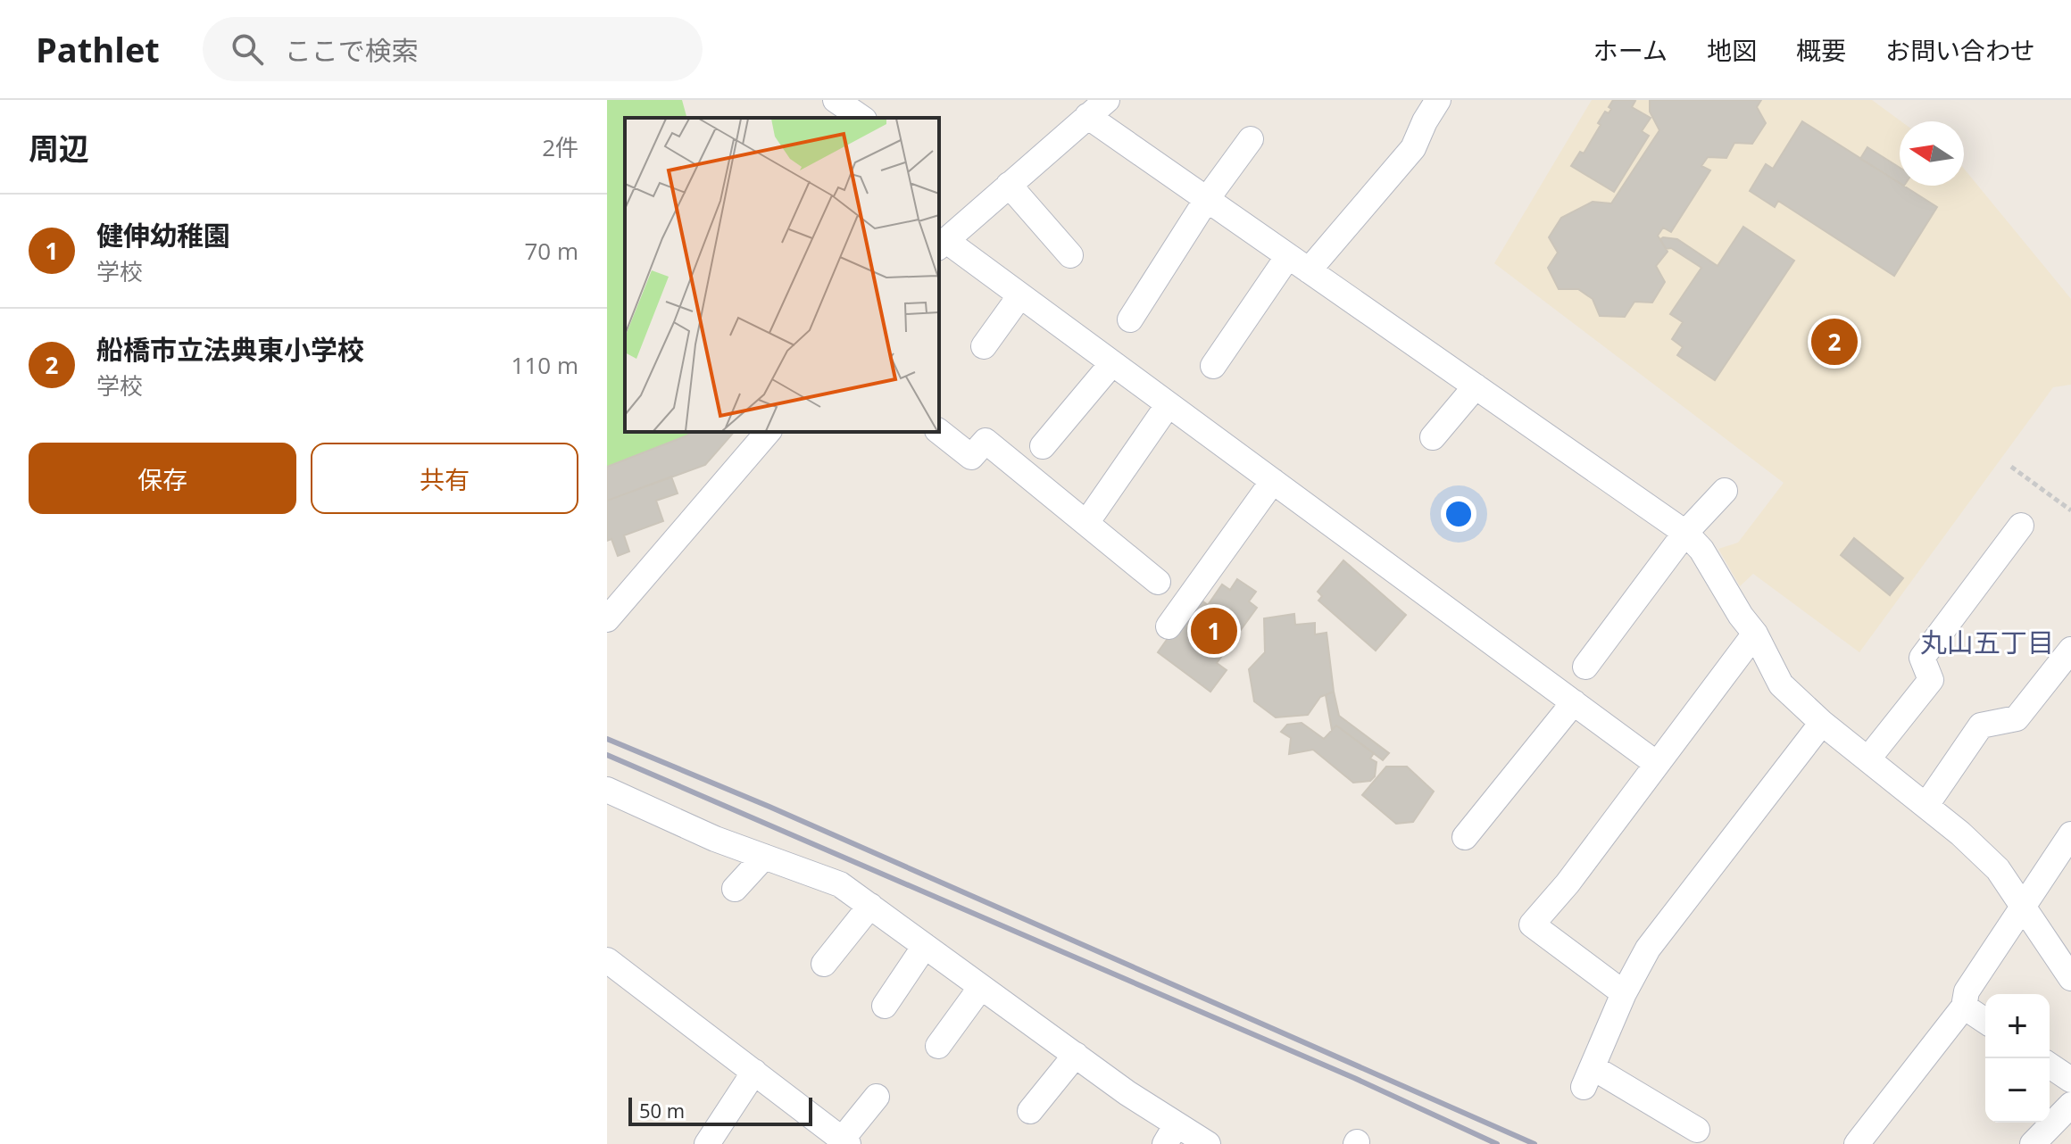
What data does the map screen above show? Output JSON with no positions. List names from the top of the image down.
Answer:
{
  "districts": ["丸山五丁目"],
  "scale_bar": "50 m",
  "north": "left",
  "page": {
    "header": "Pathlet",
    "search": "ここで検索",
    "nav": [
      "ホーム",
      "地図",
      "概要",
      "お問い合わせ"
    ],
    "heading": ["周辺", "2件"],
    "list": [
      {
        "mark": "1",
        "name": "健伸幼稚園",
        "note": "学校",
        "value": "70 m"
      },
      {
        "mark": "2",
        "name": "船橋市立法典東小学校",
        "note": "学校",
        "value": "110 m"
      }
    ],
    "pins": ["2", "1"],
    "buttons": ["保存", "共有"],
    "map_buttons": ["+", "−"],
    "scale": "50 m"
  }
}
